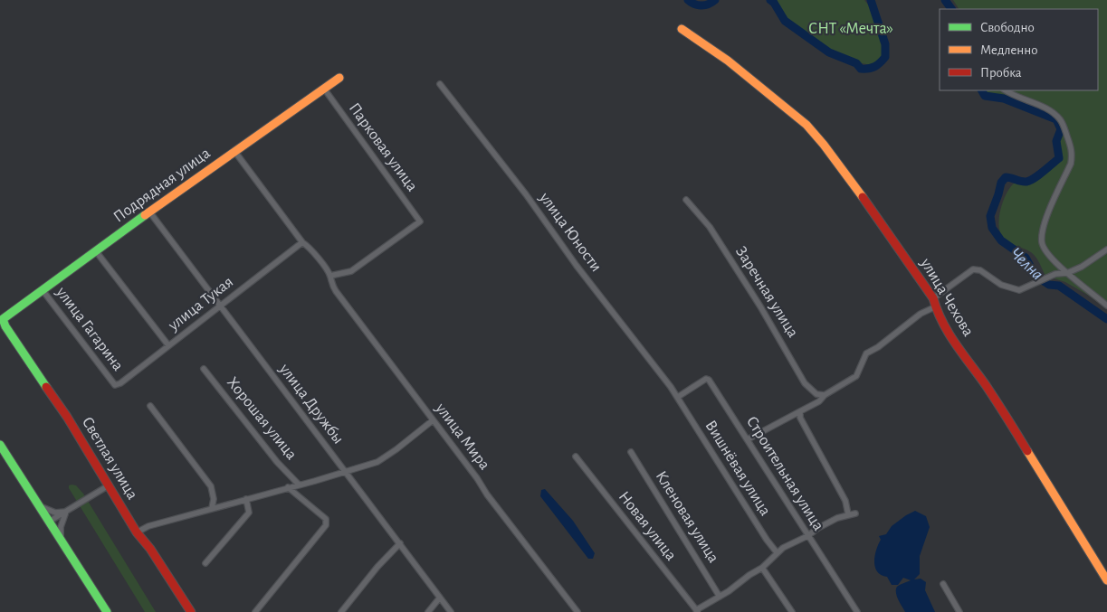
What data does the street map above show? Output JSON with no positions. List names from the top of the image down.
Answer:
{
  "streets": {
    "street": [
      "Парковая улица",
      "Подрядная улица",
      "улица Юности",
      "Заречная улица",
      "улица Чехова",
      "улица Тукая",
      "улица Гагарина",
      "улица Дружбы",
      "Хорошая улица",
      "улица Мира",
      "Светлая улица",
      "Вишнёвая улица",
      "Строительная улица",
      "Кленовая улица",
      "Новая улица"
    ]
  },
  "crossings": [
    ["Парковая улица", "Подрядная улица"],
    ["Парковая улица", "улица Мира"],
    ["Подрядная улица", "улица Гагарина"],
    ["Подрядная улица", "улица Дружбы"],
    ["Подрядная улица", "улица Мира"],
    ["Подрядная улица", "Светлая улица"],
    ["улица Юности", "Вишнёвая улица"],
    ["улица Юности", "Строительная улица"],
    ["улица Тукая", "улица Гагарина"],
    ["улица Тукая", "улица Дружбы"],
    ["улица Тукая", "улица Мира"],
    ["Вишнёвая улица", "Строительная улица"]
  ],
  "water": ["Челна"],
  "parks": ["СНТ «Мечта»"],
  "legend": ["Свободно", "Медленно", "Пробка"]
}
